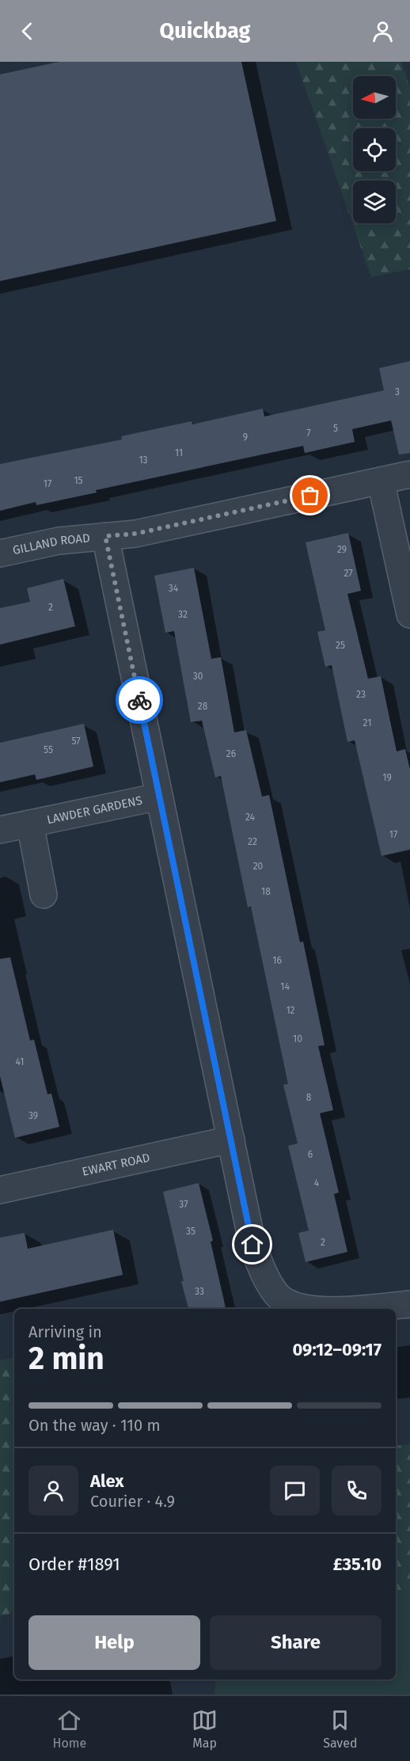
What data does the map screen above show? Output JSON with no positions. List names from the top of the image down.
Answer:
{
  "streets": {
    "street": ["GILLAND ROAD", "LAWDER GARDENS", "EWART ROAD"]
  },
  "crossings": [
    ["GILLAND ROAD", "LAWDER GARDENS"],
    ["LAWDER GARDENS", "EWART ROAD"]
  ],
  "house_numbers": [
    "3",
    "5",
    "7",
    "9",
    "11",
    "13",
    "15",
    "17",
    "29",
    "27",
    "34",
    "2",
    "32",
    "25",
    "30",
    "23",
    "28",
    "21",
    "57",
    "55",
    "26",
    "19",
    "24",
    "17",
    "22",
    "20",
    "18",
    "16",
    "14",
    "12",
    "10",
    "41",
    "8",
    "39",
    "6",
    "4",
    "37",
    "35",
    "2",
    "33"
  ],
  "north": "left",
  "page": {
    "header": "Quickbag",
    "heading": ["2 min", "Arriving in", "09:12–09:17"],
    "panel": [
      "Alex",
      "Courier · 4.9",
      "Order #1891",
      "£35.10"
    ],
    "bar": "On the way · 110 m",
    "buttons": ["Help", "Share"],
    "tabs": ["Home", "Map", "Saved"]
  }
}
